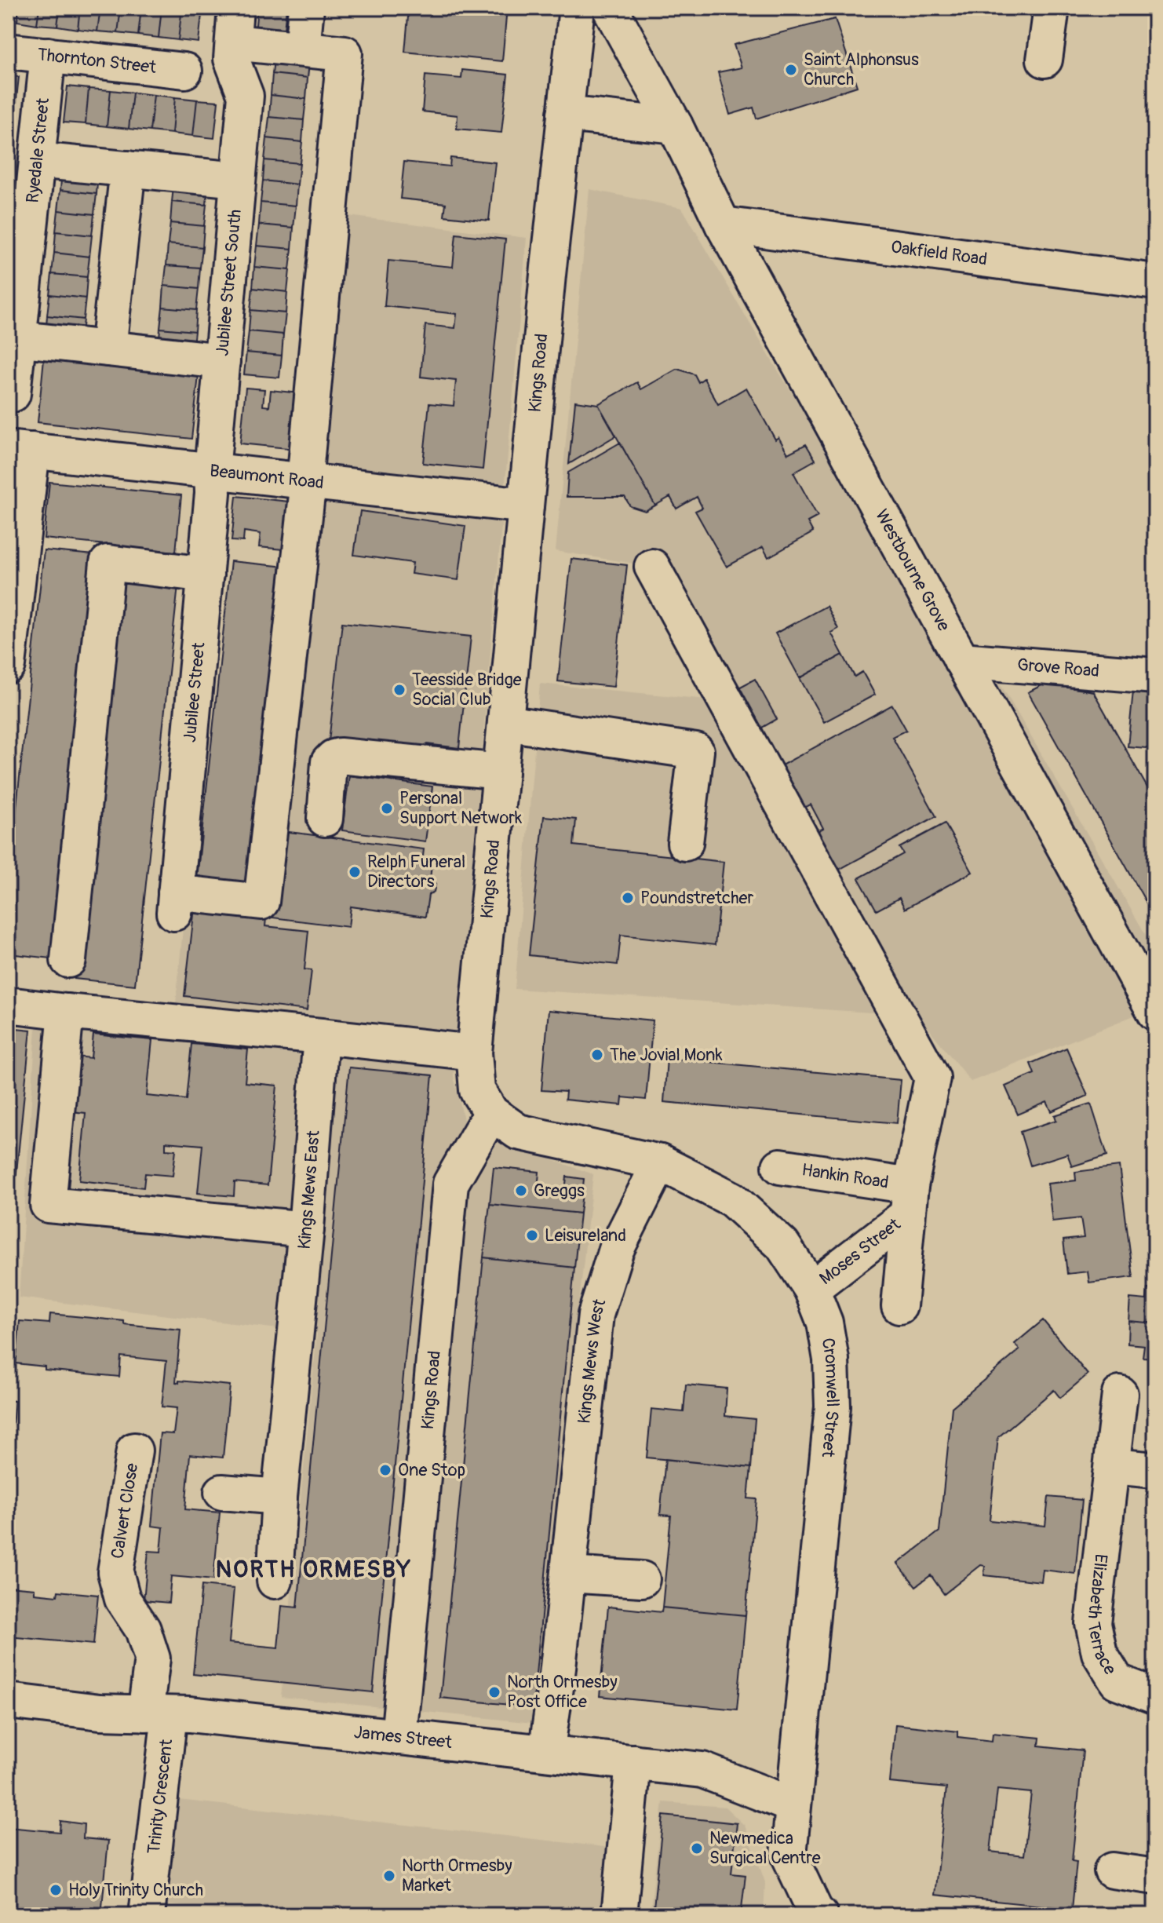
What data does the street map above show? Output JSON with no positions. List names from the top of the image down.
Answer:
{
  "streets": {
    "street": [
      "Thornton Street",
      "Ryedale Street",
      "Oakfield Road",
      "Jubilee Street South",
      "Kings Road",
      "Beaumont Road",
      "Westbourne Grove",
      "Grove Road",
      "Jubilee Street",
      "Hankin Road",
      "Kings Mews East",
      "Moses Street",
      "Kings Mews West",
      "Cromwell Street",
      "Calvert Close",
      "Elizabeth Terrace",
      "James Street",
      "Trinity Crescent"
    ]
  },
  "crossings": [
    ["Thornton Street", "Ryedale Street"],
    ["Oakfield Road", "Westbourne Grove"],
    ["Jubilee Street South", "Beaumont Road"],
    ["Jubilee Street South", "Jubilee Street"],
    ["Kings Road", "Beaumont Road"],
    ["Kings Road", "Cromwell Street"],
    ["Kings Road", "James Street"],
    ["Beaumont Road", "Jubilee Street"],
    ["Westbourne Grove", "Grove Road"],
    ["Hankin Road", "Moses Street"],
    ["Moses Street", "Cromwell Street"],
    ["Kings Mews West", "Cromwell Street"],
    ["Kings Mews West", "James Street"],
    ["Cromwell Street", "James Street"],
    ["Calvert Close", "James Street"],
    ["Calvert Close", "Trinity Crescent"],
    ["James Street", "Trinity Crescent"]
  ],
  "districts": ["NORTH ORMESBY"],
  "places": [
    "Saint Alphonsus Church",
    "Teesside Bridge Social Club",
    "Personal Support Network",
    "Relph Funeral Directors",
    "Poundstretcher",
    "The Jovial Monk",
    "Greggs",
    "Leisureland",
    "One Stop",
    "North Ormesby Post Office",
    "Newmedica Surgical Centre",
    "North Ormesby Market",
    "Holy Trinity Church"
  ]
}
